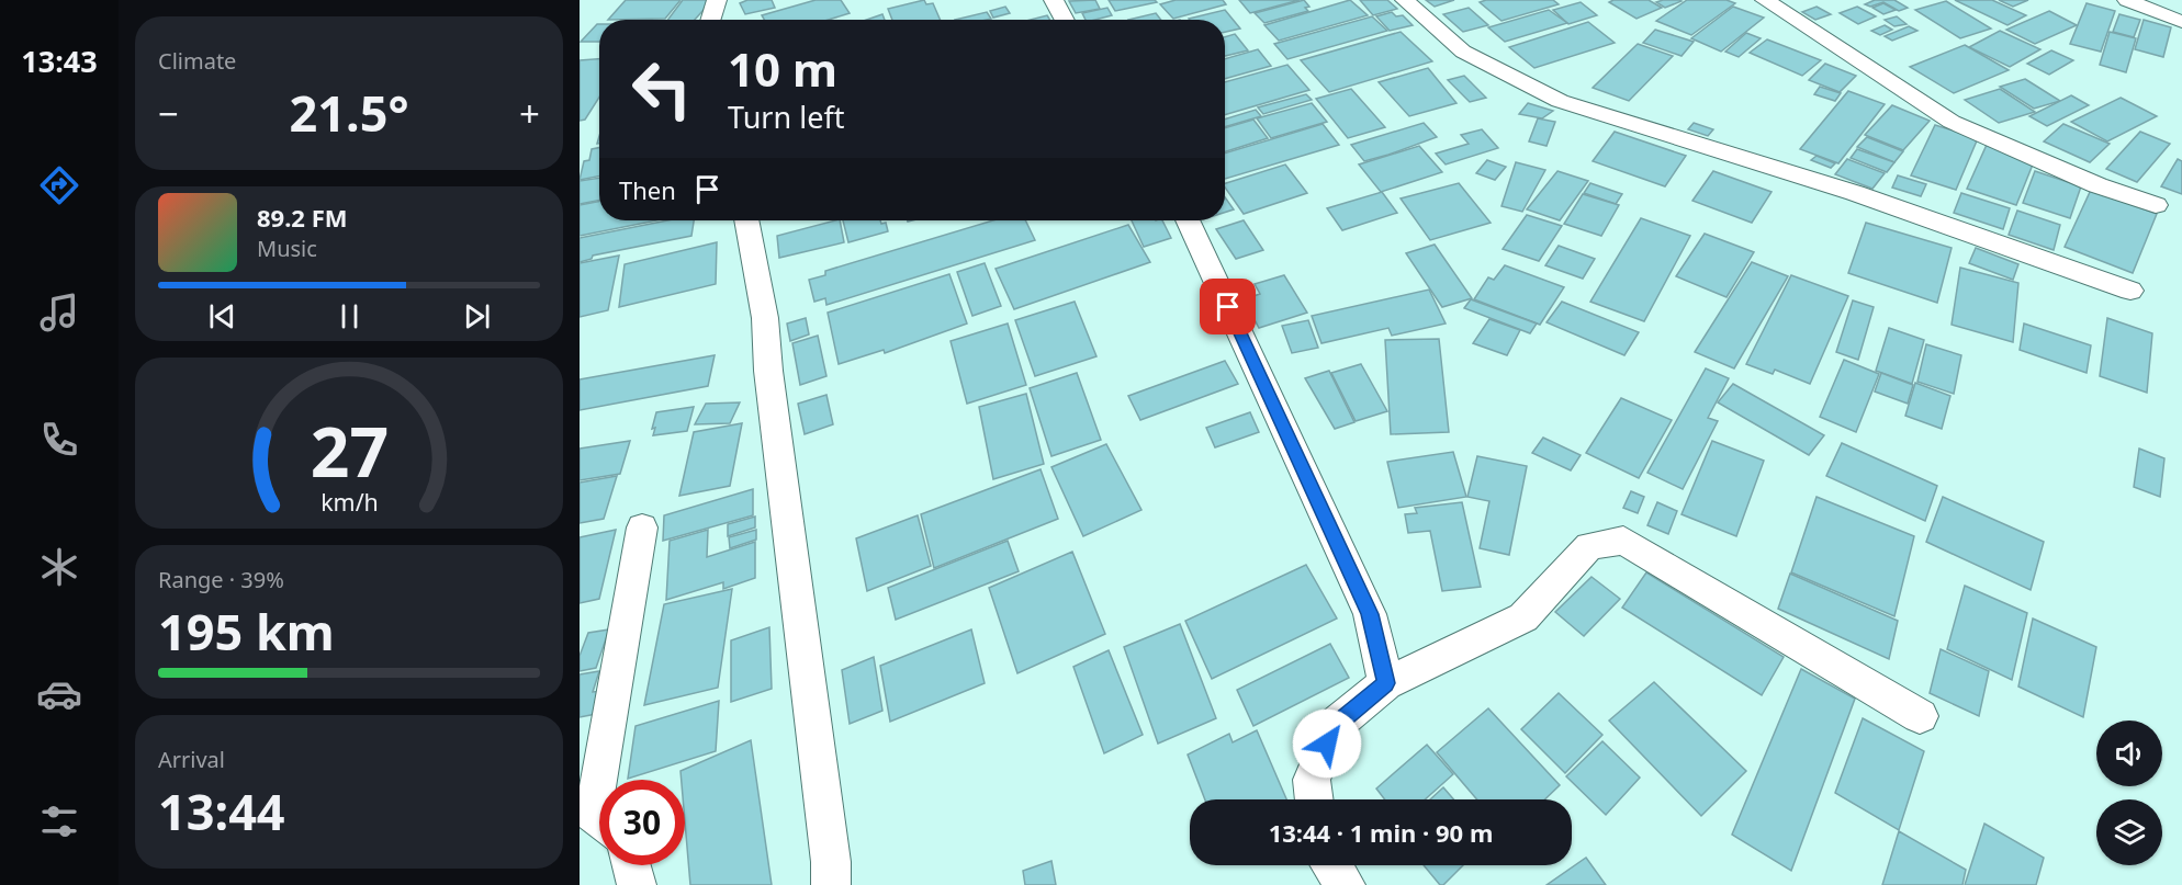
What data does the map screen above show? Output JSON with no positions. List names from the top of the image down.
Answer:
{
  "page": {
    "tabs": "13:43",
    "tile": [
      "Climate",
      ["Range · 39%", "195 km"],
      ["Arrival", "13:44"]
    ],
    "turn": ["10 m", "Turn left"],
    "heat": ["−", "21.5°", "+"],
    "then": "Then",
    "song": ["89.2 FM", "Music"],
    "limit": "30",
    "trip": "13:44 · 1 min · 90 m",
    "gauge": ["27", "km/h"]
  }
}
